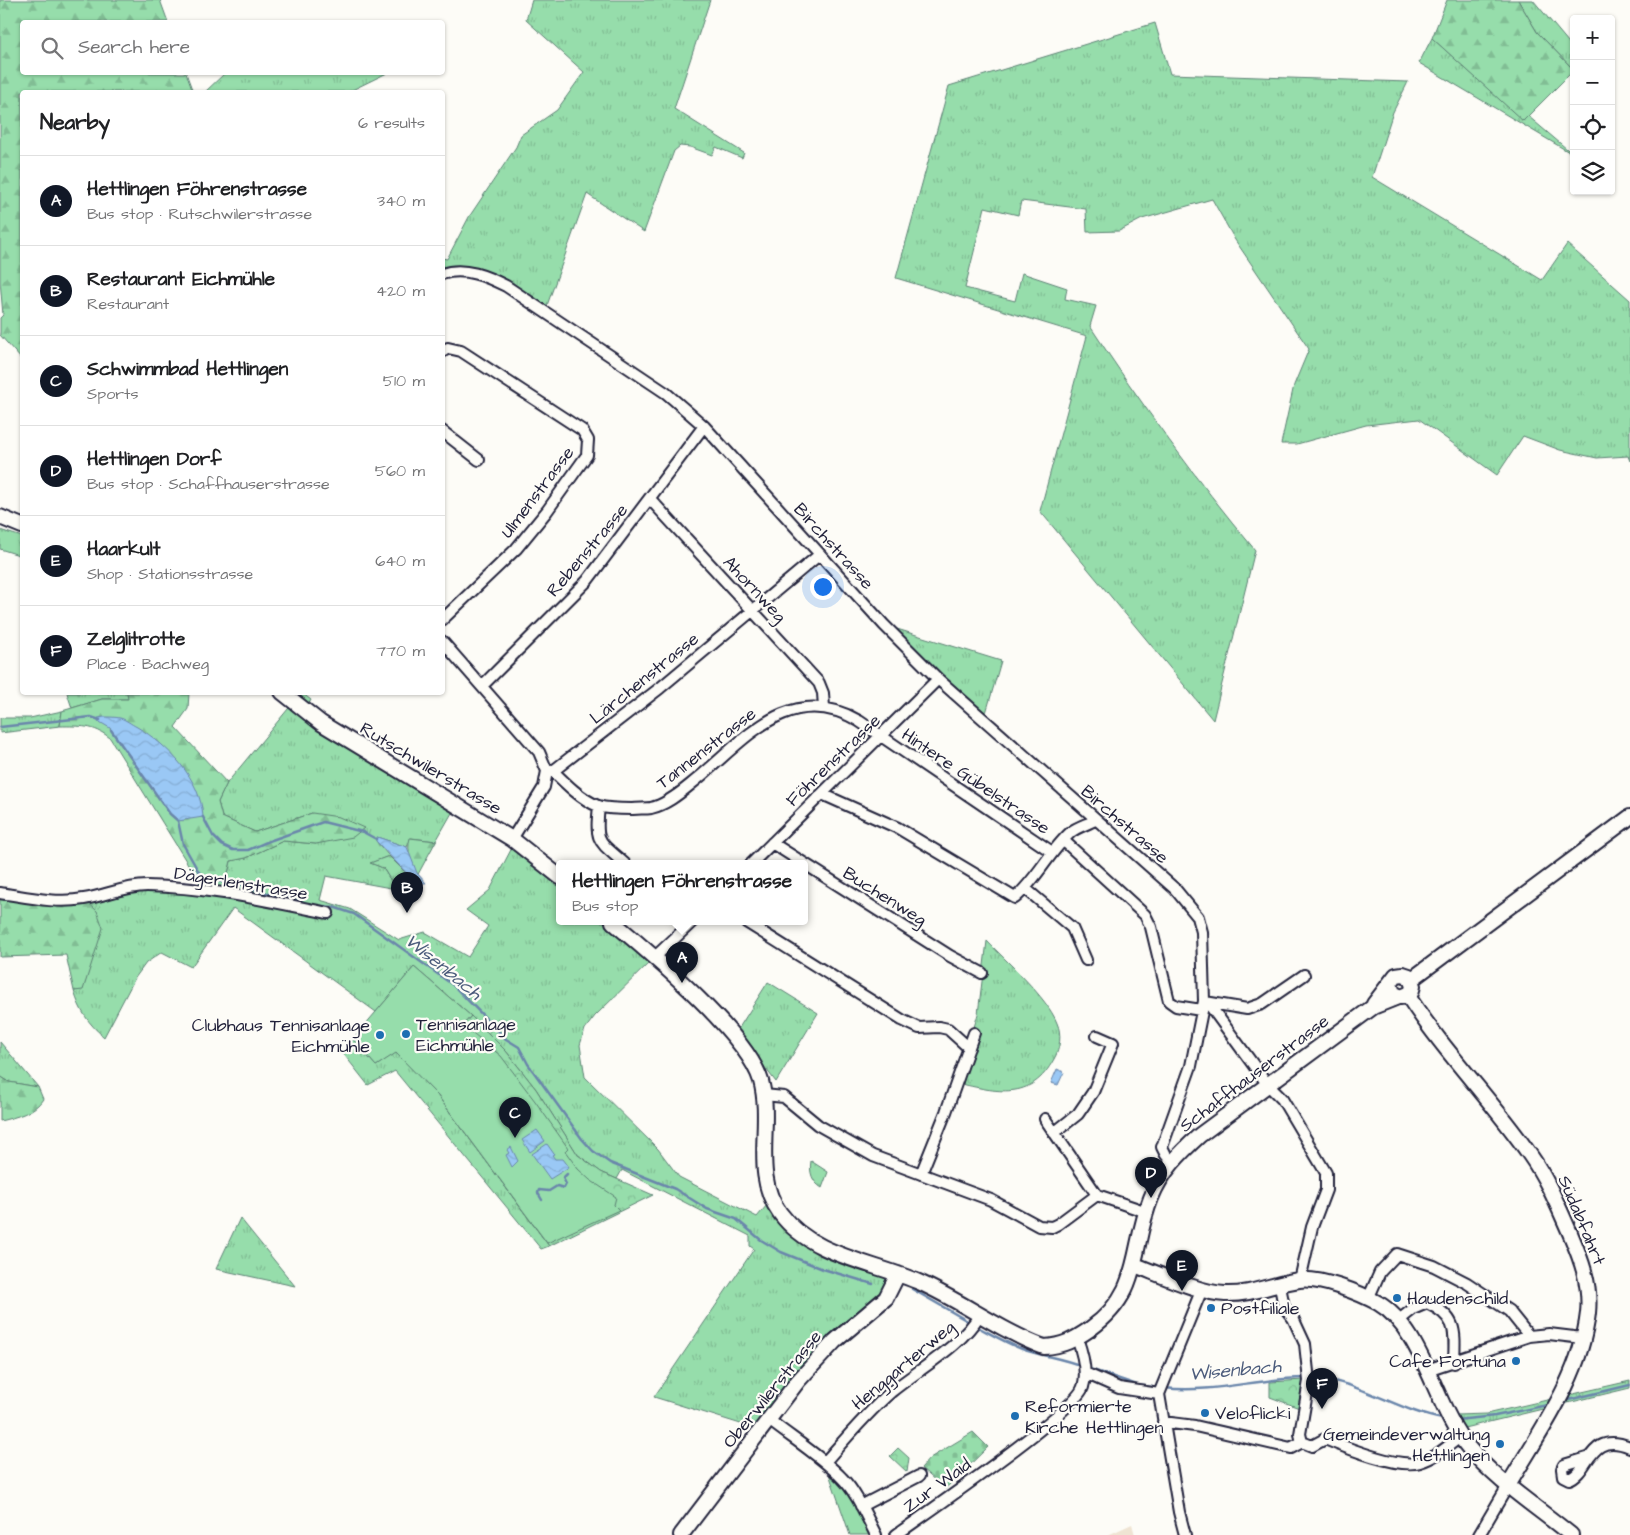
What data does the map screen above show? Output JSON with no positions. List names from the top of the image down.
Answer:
{
  "streets": {
    "street": [
      "Ulmenstrasse",
      "Birchstrasse",
      "Rebenstrasse",
      "Ahornweg",
      "Lärchenstrasse",
      "Tannenstrasse",
      "Föhrenstrasse",
      "Rutschwilerstrasse",
      "Hintere Gübelstrasse",
      "Dägerlenstrasse",
      "Buchenweg",
      "Schaffhauserstrasse",
      "Südabfahrt",
      "Henggarterweg",
      "Oberwilerstrasse",
      "Zur Waid"
    ]
  },
  "crossings": [
    ["Birchstrasse", "Rebenstrasse"],
    ["Birchstrasse", "Lärchenstrasse"],
    ["Birchstrasse", "Föhrenstrasse"],
    ["Birchstrasse", "Schaffhauserstrasse"],
    ["Rebenstrasse", "Ahornweg"],
    ["Ahornweg", "Lärchenstrasse"],
    ["Ahornweg", "Tannenstrasse"],
    ["Lärchenstrasse", "Tannenstrasse"],
    ["Tannenstrasse", "Föhrenstrasse"],
    ["Tannenstrasse", "Hintere Gübelstrasse"],
    ["Föhrenstrasse", "Hintere Gübelstrasse"],
    ["Föhrenstrasse", "Buchenweg"],
    ["Schaffhauserstrasse", "Südabfahrt"],
    ["Schaffhauserstrasse", "Henggarterweg"],
    ["Schaffhauserstrasse", "Oberwilerstrasse"]
  ],
  "water": ["Wisenbach"],
  "places": [
    "Tennisanlage Eichmühle",
    "Clubhaus Tennisanlage Eichmühle",
    "Haudenschild",
    "Postfiliale",
    "Cafe Fortuna",
    "Veloflicki",
    "Reformierte Kirche Hettlingen",
    "Gemeindeverwaltung Hettlingen"
  ],
  "page": {
    "map_buttons": ["+", "−"],
    "search": "Search here",
    "heading": ["Nearby", "6 results"],
    "list": [
      {
        "mark": "A",
        "name": "Hettlingen Föhrenstrasse",
        "note": "Bus stop · Rutschwilerstrasse",
        "value": "340 m"
      },
      {
        "mark": "B",
        "name": "Restaurant Eichmühle",
        "note": "Restaurant",
        "value": "420 m"
      },
      {
        "mark": "C",
        "name": "Schwimmbad Hettlingen",
        "note": "Sports",
        "value": "510 m"
      },
      {
        "mark": "D",
        "name": "Hettlingen Dorf",
        "note": "Bus stop · Schaffhauserstrasse",
        "value": "560 m"
      },
      {
        "mark": "E",
        "name": "Haarkult",
        "note": "Shop · Stationsstrasse",
        "value": "640 m"
      },
      {
        "mark": "F",
        "name": "Zelglitrotte",
        "note": "Place · Bachweg",
        "value": "770 m"
      }
    ],
    "popup": ["Hettlingen Föhrenstrasse", "Bus stop"],
    "pins": [
      "B",
      "A",
      "C",
      "D",
      "E",
      "F"
    ]
  }
}
